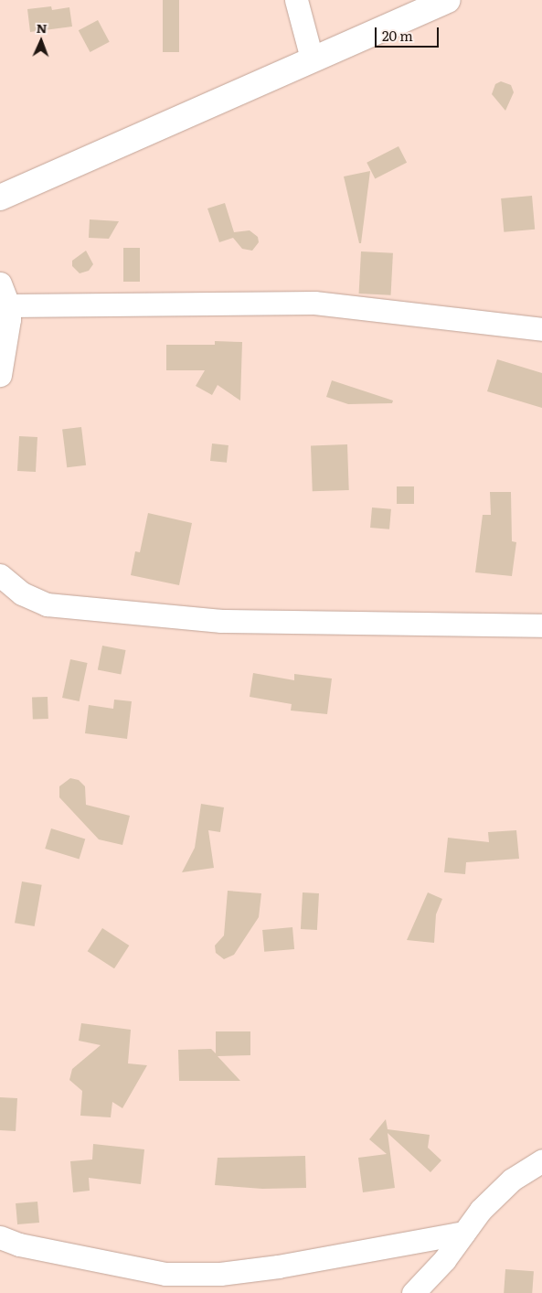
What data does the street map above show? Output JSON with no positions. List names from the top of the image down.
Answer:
{
  "scale_bar": "20 m",
  "north": "top"
}
